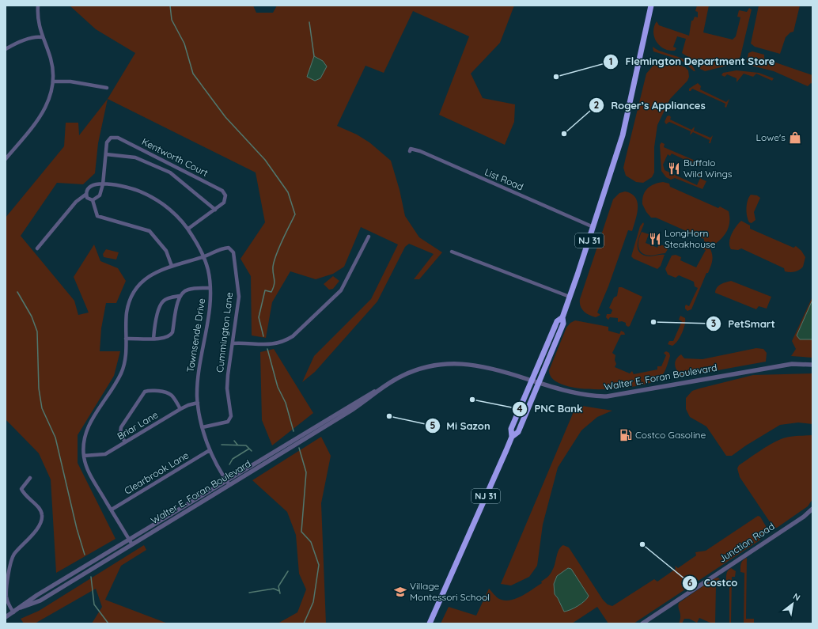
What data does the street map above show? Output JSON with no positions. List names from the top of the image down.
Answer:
{
  "streets": {
    "highway": ["NJ 31"],
    "street": [
      "Kentworth Court",
      "List Road",
      "Cummington Lane",
      "Townsende Drive",
      "Walter E. Foran Boulevard",
      "Briar Lane",
      "Clearbrook Lane",
      "Junction Road"
    ]
  },
  "crossings": [
    ["Kentworth Court", "Townsende Drive"],
    ["List Road", "NJ 31"],
    ["NJ 31", "Walter E. Foran Boulevard"],
    ["Cummington Lane", "Townsende Drive"],
    ["Cummington Lane", "Walter E. Foran Boulevard"],
    ["Cummington Lane", "Briar Lane"],
    ["Cummington Lane", "Clearbrook Lane"],
    ["Townsende Drive", "Walter E. Foran Boulevard"],
    ["Townsende Drive", "Briar Lane"],
    ["Townsende Drive", "Clearbrook Lane"]
  ],
  "places": {
    "other": [
      "Flemington Department Store",
      "Roger’s Appliances",
      "PetSmart",
      "PNC Bank",
      "Mi Sazon",
      "Costco"
    ],
    "shop": ["Lowe's"],
    "restaurant": ["Buffalo Wild Wings", "LongHorn Steakhouse"],
    "fuel station": ["Costco Gasoline"],
    "school or university": ["Village Montessori School"]
  },
  "north": "top right"
}
